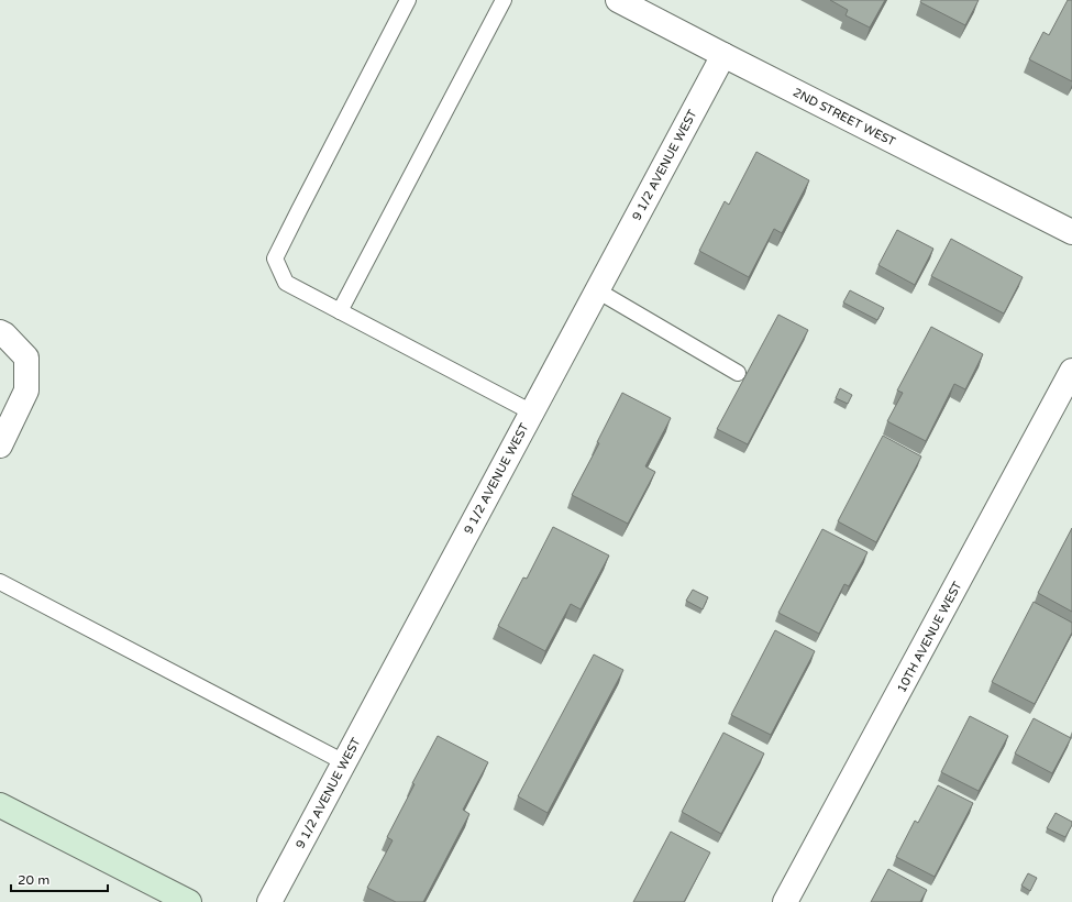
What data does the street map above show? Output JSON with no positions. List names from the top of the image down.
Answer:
{
  "streets": {
    "street": ["2ND STREET WEST", "9 1/2 AVENUE WEST", "10TH AVENUE WEST"]
  },
  "crossings": [
    ["2ND STREET WEST", "9 1/2 AVENUE WEST"]
  ],
  "scale_bar": "20 m"
}
